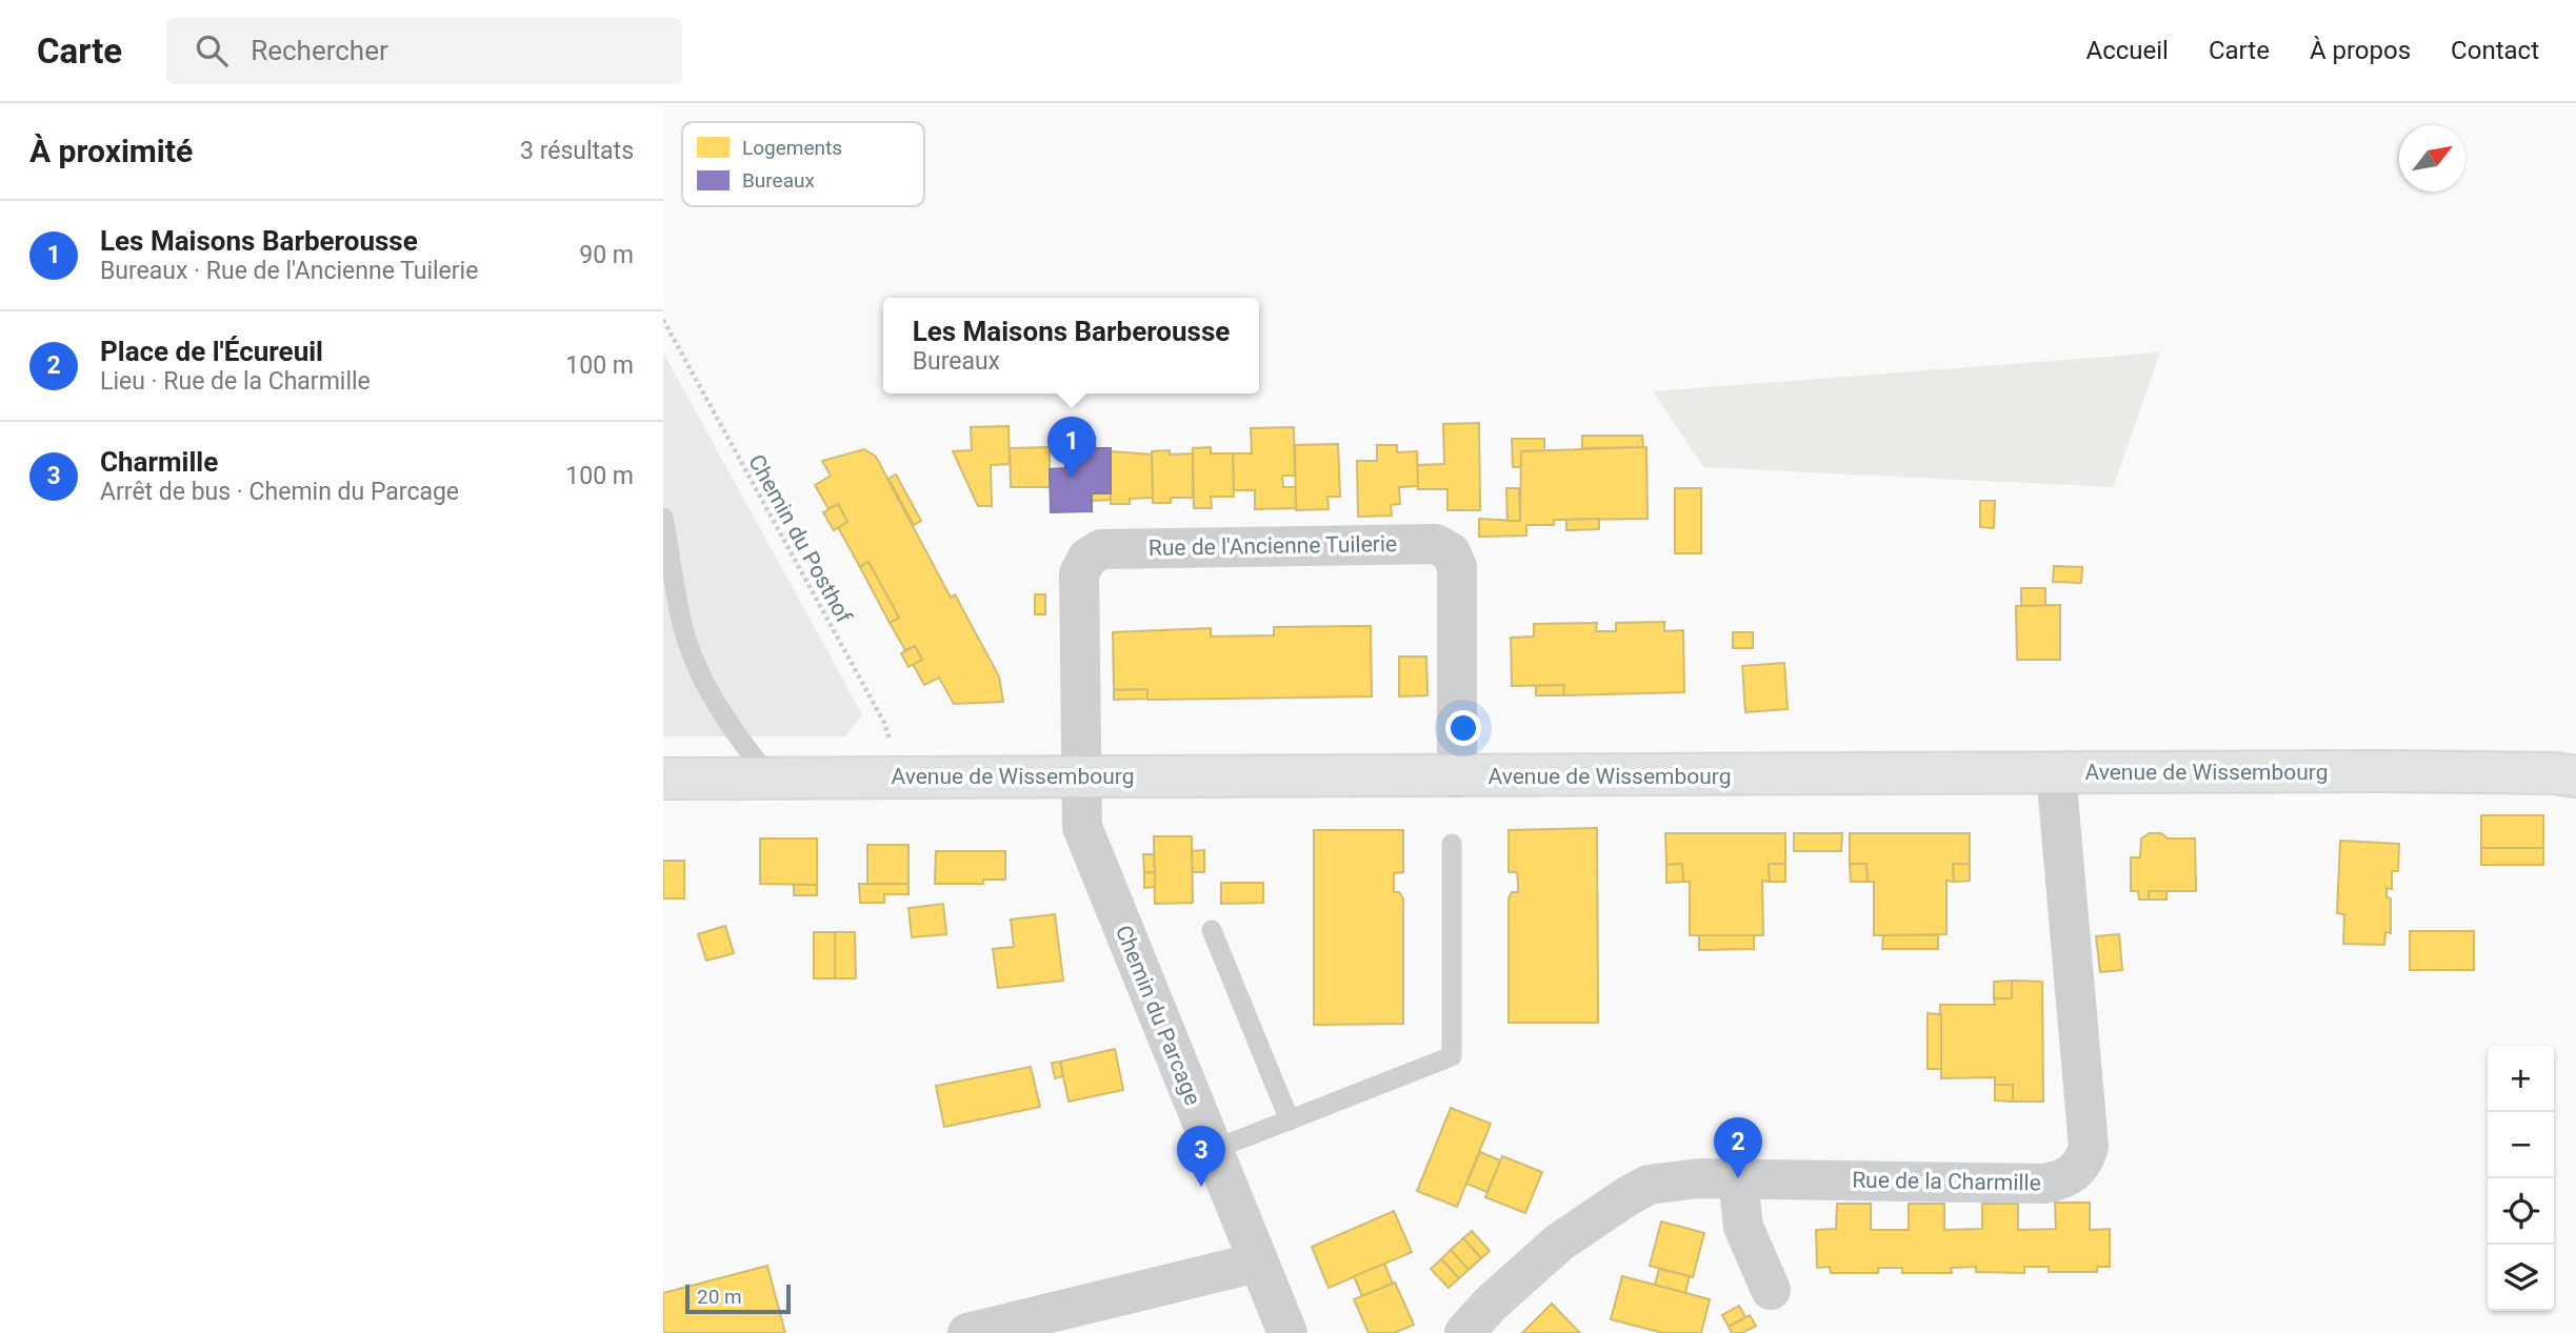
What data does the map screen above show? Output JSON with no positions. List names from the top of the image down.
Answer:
{
  "streets": {
    "main road": ["Avenue de Wissembourg"],
    "street": ["Rue de l'Ancienne Tuilerie", "Chemin du Parcage", "Rue de la Charmille"],
    "path": ["Chemin du Posthof"]
  },
  "crossings": [
    ["Chemin du Posthof", "Avenue de Wissembourg"],
    ["Rue de l'Ancienne Tuilerie", "Avenue de Wissembourg"],
    ["Rue de l'Ancienne Tuilerie", "Chemin du Parcage"],
    ["Avenue de Wissembourg", "Chemin du Parcage"],
    ["Avenue de Wissembourg", "Rue de la Charmille"]
  ],
  "legend": ["Logements", "Bureaux"],
  "scale_bar": "20 m",
  "north": "top right",
  "page": {
    "header": "Carte",
    "search": "Rechercher",
    "nav": [
      "Accueil",
      "Carte",
      "À propos",
      "Contact"
    ],
    "heading": ["À proximité", "3 résultats"],
    "list": [
      {
        "mark": "1",
        "name": "Les Maisons Barberousse",
        "note": "Bureaux · Rue de l'Ancienne Tuilerie",
        "value": "90 m"
      },
      {
        "mark": "2",
        "name": "Place de l'Écureuil",
        "note": "Lieu · Rue de la Charmille",
        "value": "100 m"
      },
      {
        "mark": "3",
        "name": "Charmille",
        "note": "Arrêt de bus · Chemin du Parcage",
        "value": "100 m"
      }
    ],
    "popup": ["Les Maisons Barberousse", "Bureaux"],
    "pins": ["1", "2", "3"],
    "map_buttons": ["+", "−"],
    "scale": "20 m"
  }
}
